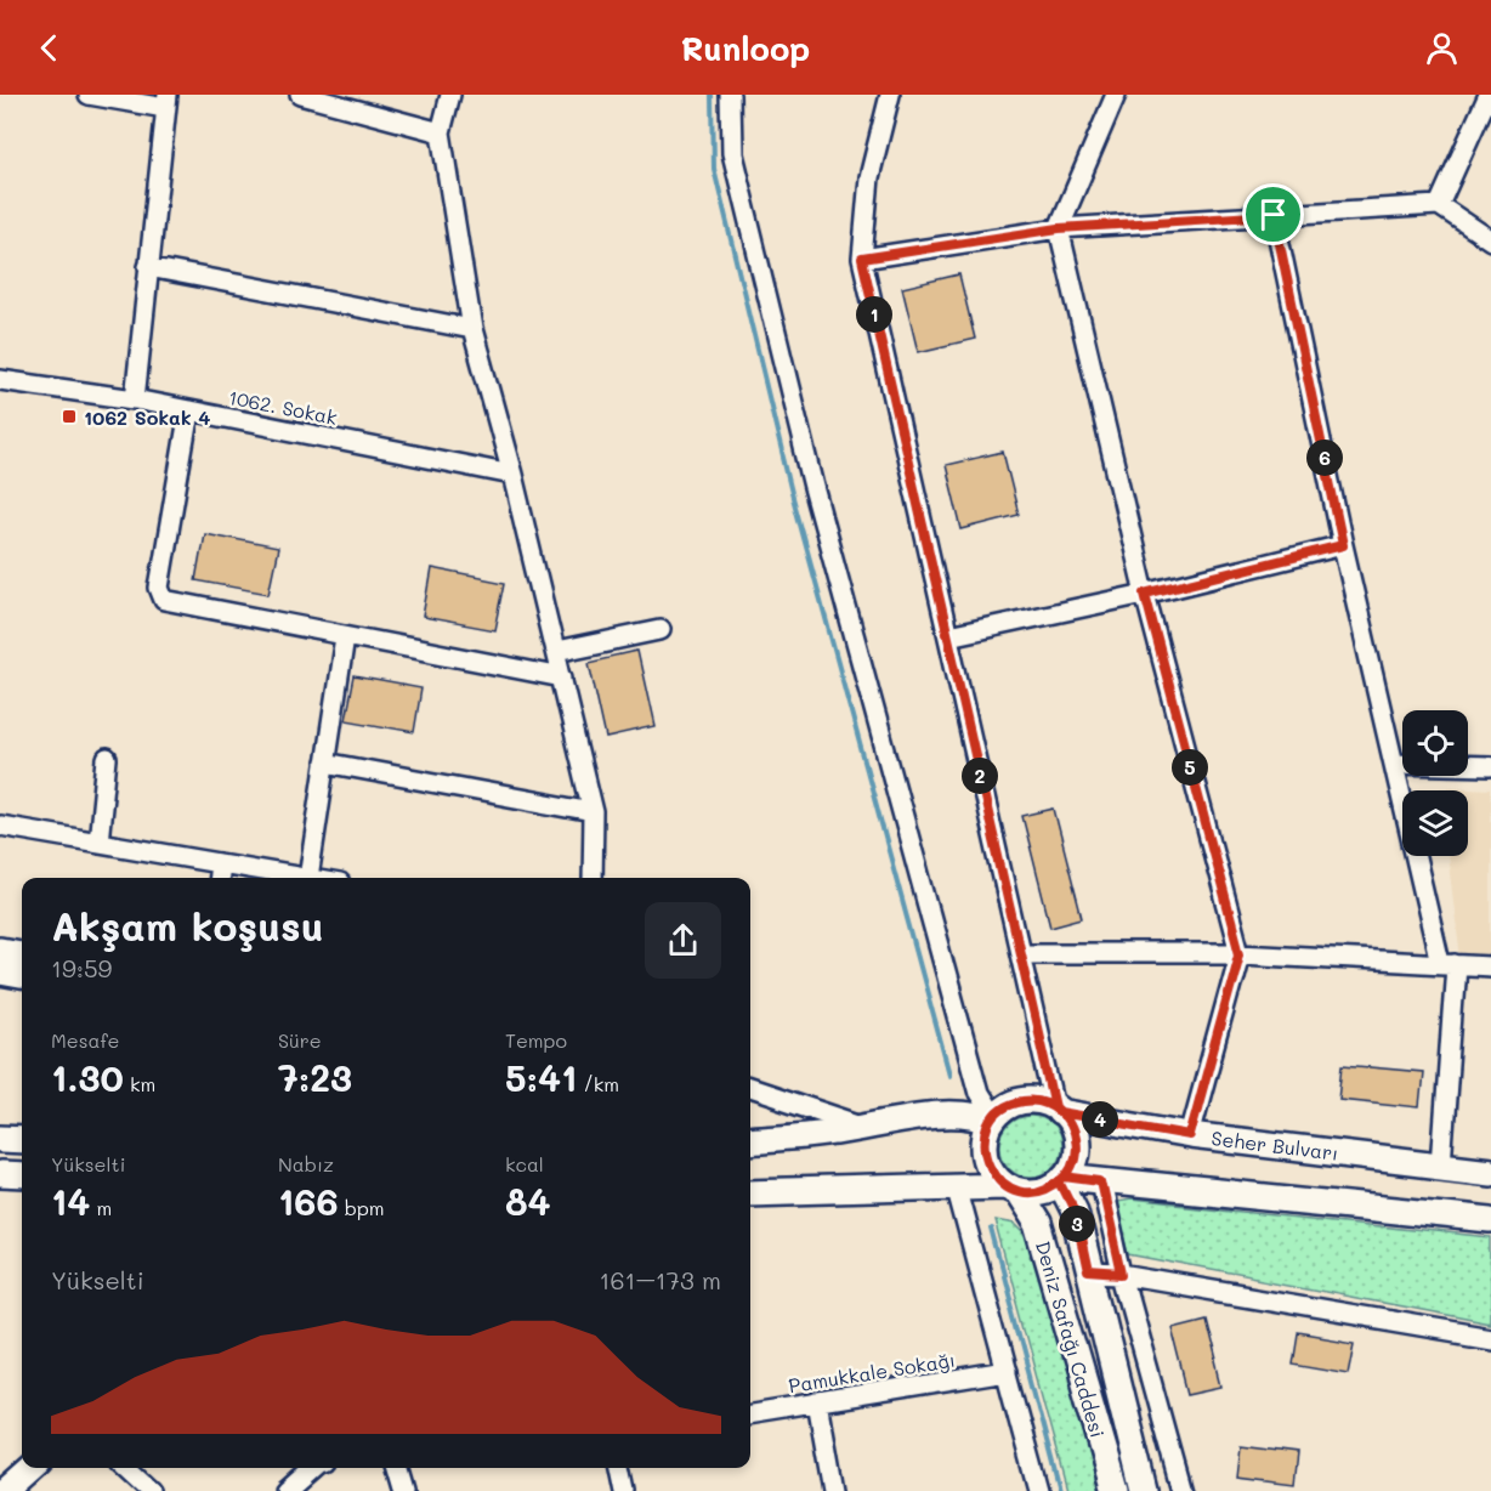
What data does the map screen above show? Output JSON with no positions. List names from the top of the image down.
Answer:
{
  "streets": {
    "main road": ["Seher Bulvarı", "Deniz Safağı Caddesi"],
    "street": ["1062. Sokak", "Pamukkale Sokağı"]
  },
  "crossings": [
    ["Seher Bulvarı", "Deniz Safağı Caddesi"]
  ],
  "places": {
    "transit": ["1062 Sokak 4"]
  },
  "page": {
    "header": "Runloop",
    "pins": [
      "1",
      "6",
      "5",
      "2",
      "4",
      "3"
    ],
    "heading": ["Akşam koşusu", "19:59"],
    "stats": [
      ["Mesafe", "1.30 km"],
      ["Süre", "7:23"],
      ["Tempo", "5:41 /km"],
      ["Yükselti", "14 m"],
      ["Nabız", "166 bpm"],
      ["kcal", "84"]
    ],
    "chart": ["Yükselti", "161–173 m"]
  }
}
